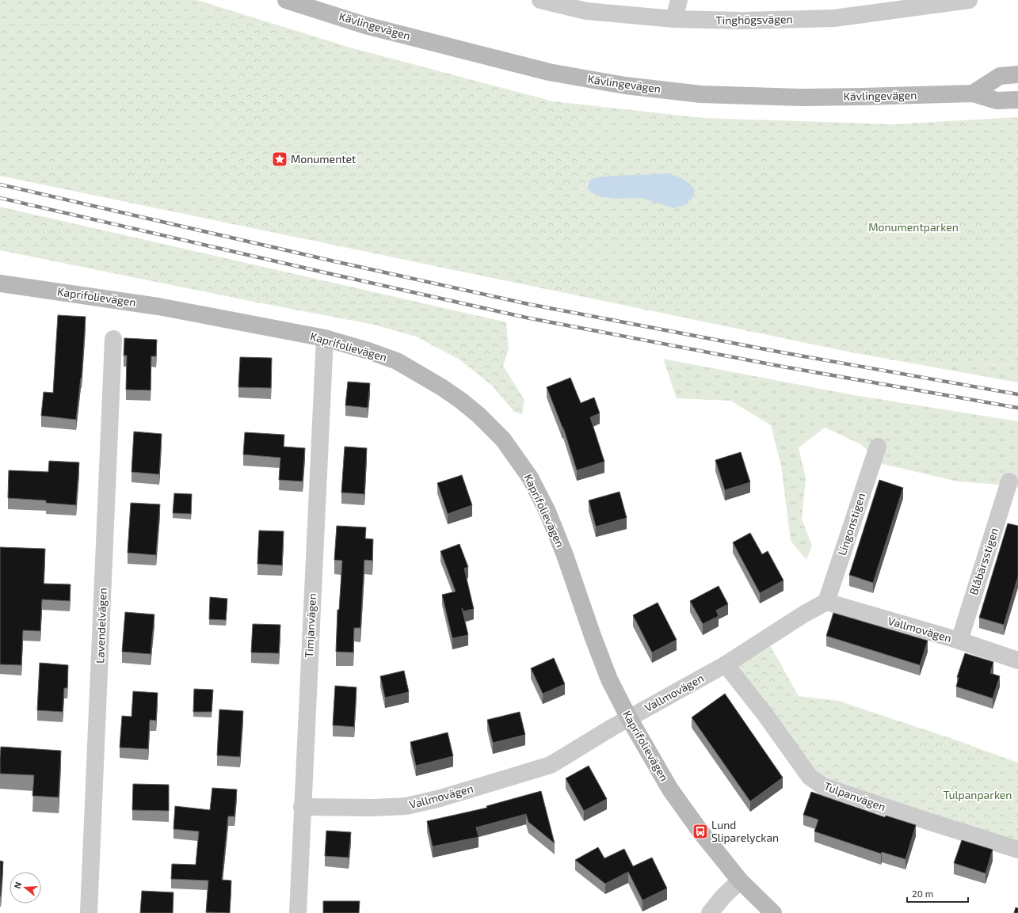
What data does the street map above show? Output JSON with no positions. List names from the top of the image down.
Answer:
{
  "streets": {
    "main road": ["Kävlingevägen", "Kaprifolievägen"],
    "street": [
      "Tinghögsvägen",
      "Lingonstigen",
      "Blåbärsstigen",
      "Lavendelvägen",
      "Timjanvägen",
      "Vallmovägen",
      "Tulpanvägen"
    ]
  },
  "crossings": [
    ["Kaprifolievägen", "Timjanvägen"],
    ["Kaprifolievägen", "Vallmovägen"],
    ["Lingonstigen", "Vallmovägen"],
    ["Blåbärsstigen", "Vallmovägen"],
    ["Timjanvägen", "Vallmovägen"],
    ["Vallmovägen", "Tulpanvägen"]
  ],
  "parks": ["Monumentparken", "Tulpanparken"],
  "places": {
    "place": ["Monumentet"],
    "bus stop": ["Lund Sliparelyckan"]
  },
  "scale_bar": "20 m",
  "north": "left"
}
